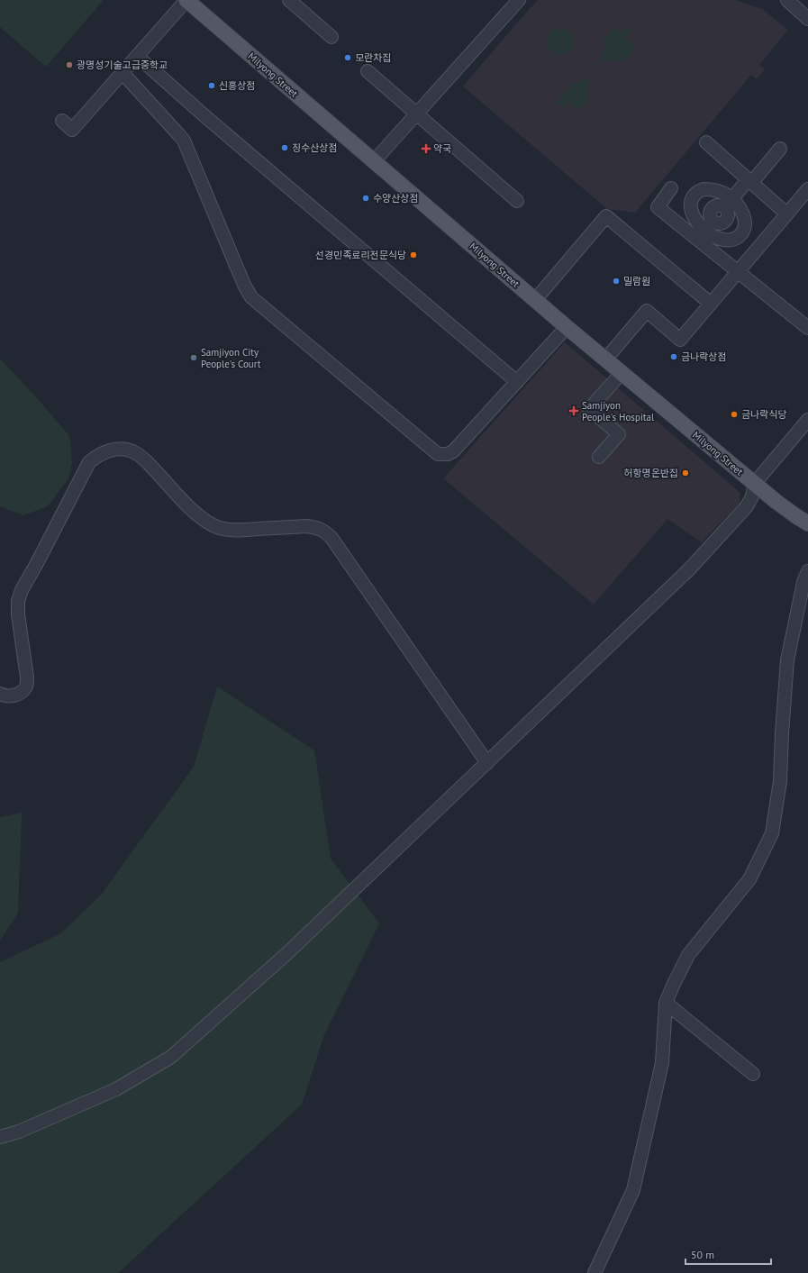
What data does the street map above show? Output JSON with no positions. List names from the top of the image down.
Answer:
{
  "streets": {
    "main road": ["Milyong Street"]
  },
  "places": {
    "other": [
      "모란차집",
      "광명성기술고급중학교",
      "신흥상점",
      "징수산상점",
      "수양산상점",
      "선경민족료리전문식당",
      "밀람원",
      "금나락상점",
      "Samjiyon City People's Court",
      "금나락식당",
      "허항명온반집"
    ],
    "health": ["약국", "Samjiyon People's Hospital"]
  },
  "scale_bar": "50 m"
}
